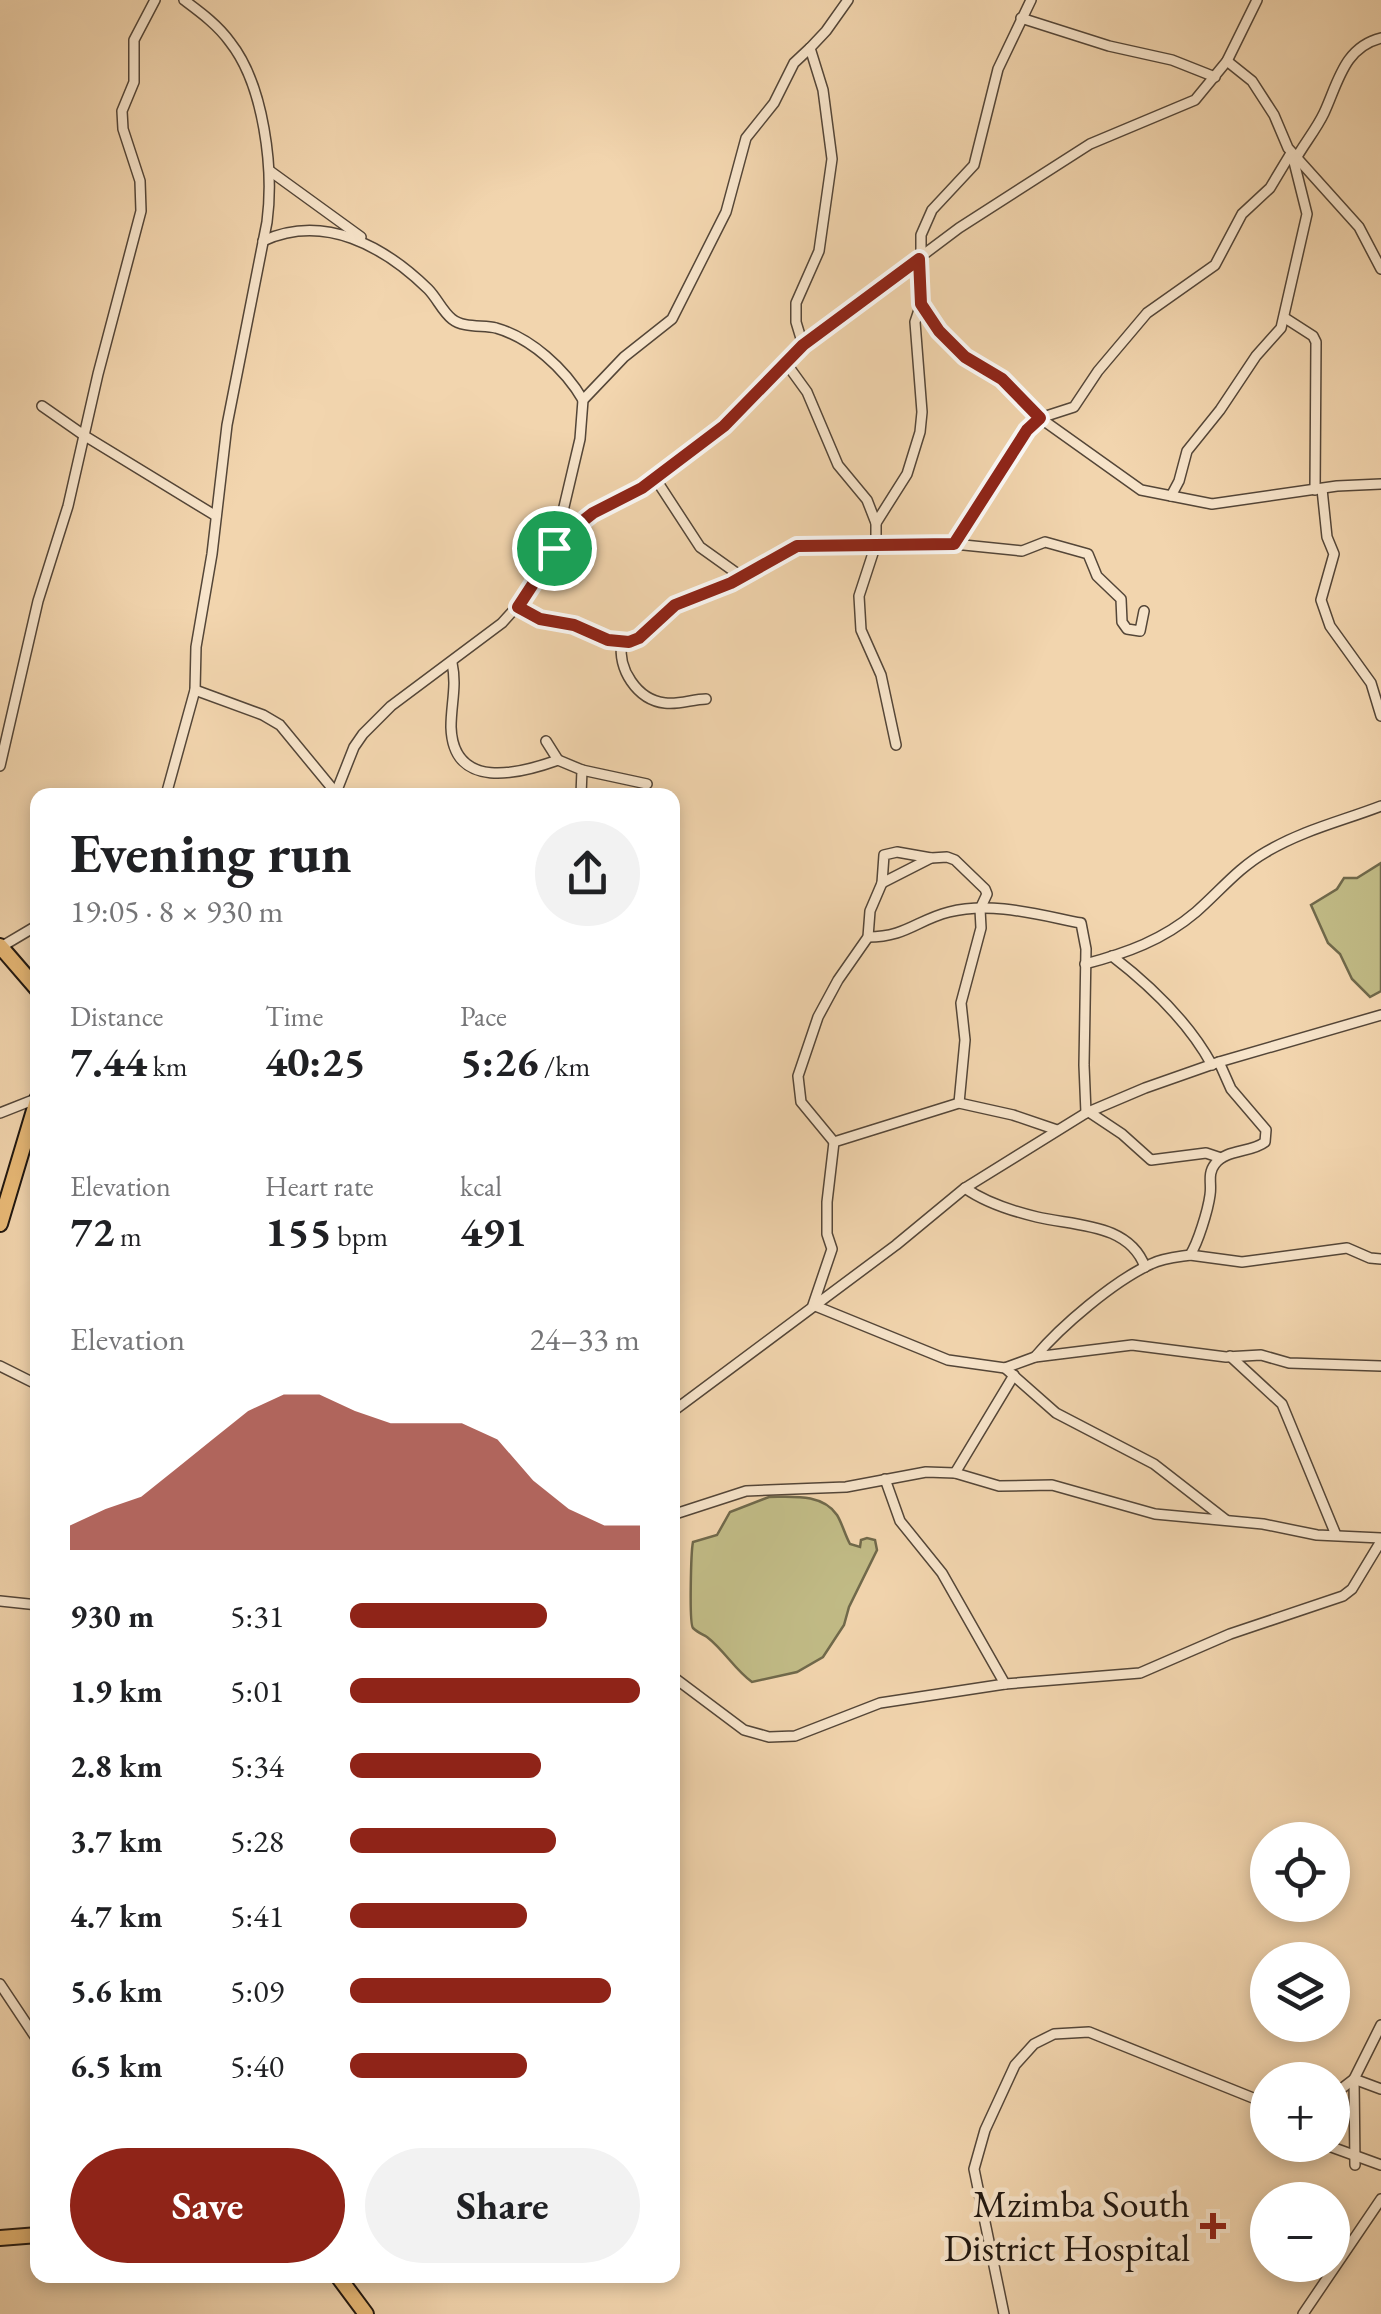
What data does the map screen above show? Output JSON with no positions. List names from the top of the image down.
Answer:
{
  "places": {
    "health": ["Mzimba South District Hospital"]
  },
  "page": {
    "heading": ["Evening run", "19:05 · 8 × 930 m"],
    "stats": [
      ["Distance", "7.44 km"],
      ["Time", "40:25"],
      ["Pace", "5:26 /km"],
      ["Elevation", "72 m"],
      ["Heart rate", "155 bpm"],
      ["kcal", "491"]
    ],
    "chart": ["Elevation", "24–33 m"],
    "list": [
      {
        "name": "930 m",
        "note": "5:31"
      },
      {
        "name": "1.9 km",
        "note": "5:01"
      },
      {
        "name": "2.8 km",
        "note": "5:34"
      },
      {
        "name": "3.7 km",
        "note": "5:28"
      },
      {
        "name": "4.7 km",
        "note": "5:41"
      },
      {
        "name": "5.6 km",
        "note": "5:09"
      },
      {
        "name": "6.5 km",
        "note": "5:40"
      }
    ],
    "map_buttons": ["+", "−"],
    "buttons": ["Save", "Share"]
  }
}
